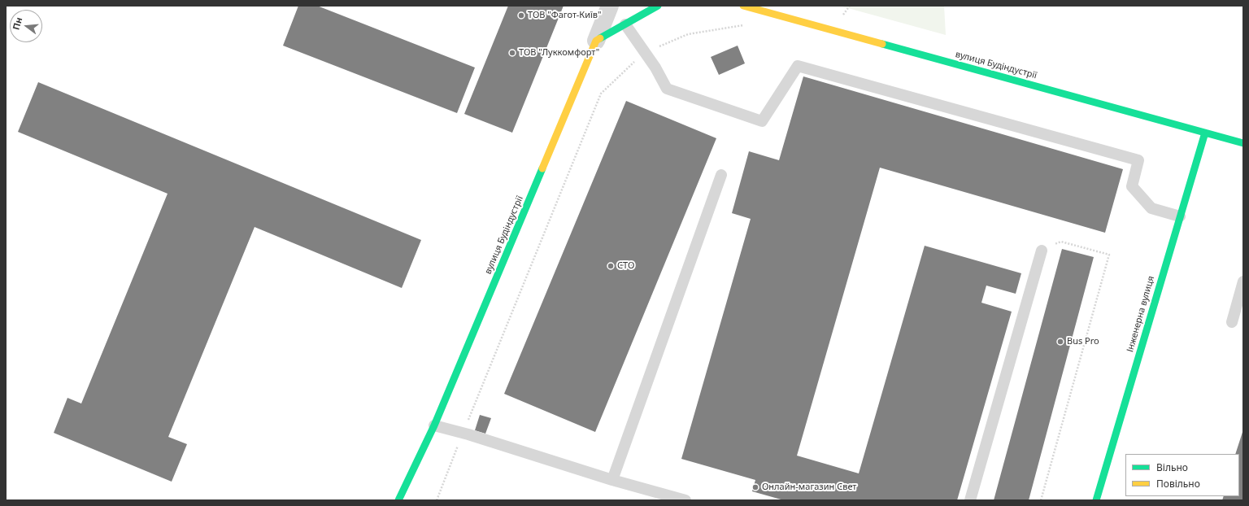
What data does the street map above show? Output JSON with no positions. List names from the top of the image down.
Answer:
{
  "streets": {
    "street": ["вулиця Будіндустрії", "Інженерна вулиця"]
  },
  "crossings": [
    ["вулиця Будіндустрії", "Інженерна вулиця"]
  ],
  "places": [
    "ТОВ \"Фагот-Київ\"",
    "ТОВ \"Луккомфорт\"",
    "СТО",
    "Bus Pro",
    "Онлайн-магазин Свет"
  ],
  "legend": ["Вільно", "Повільно"],
  "north": "left"
}
